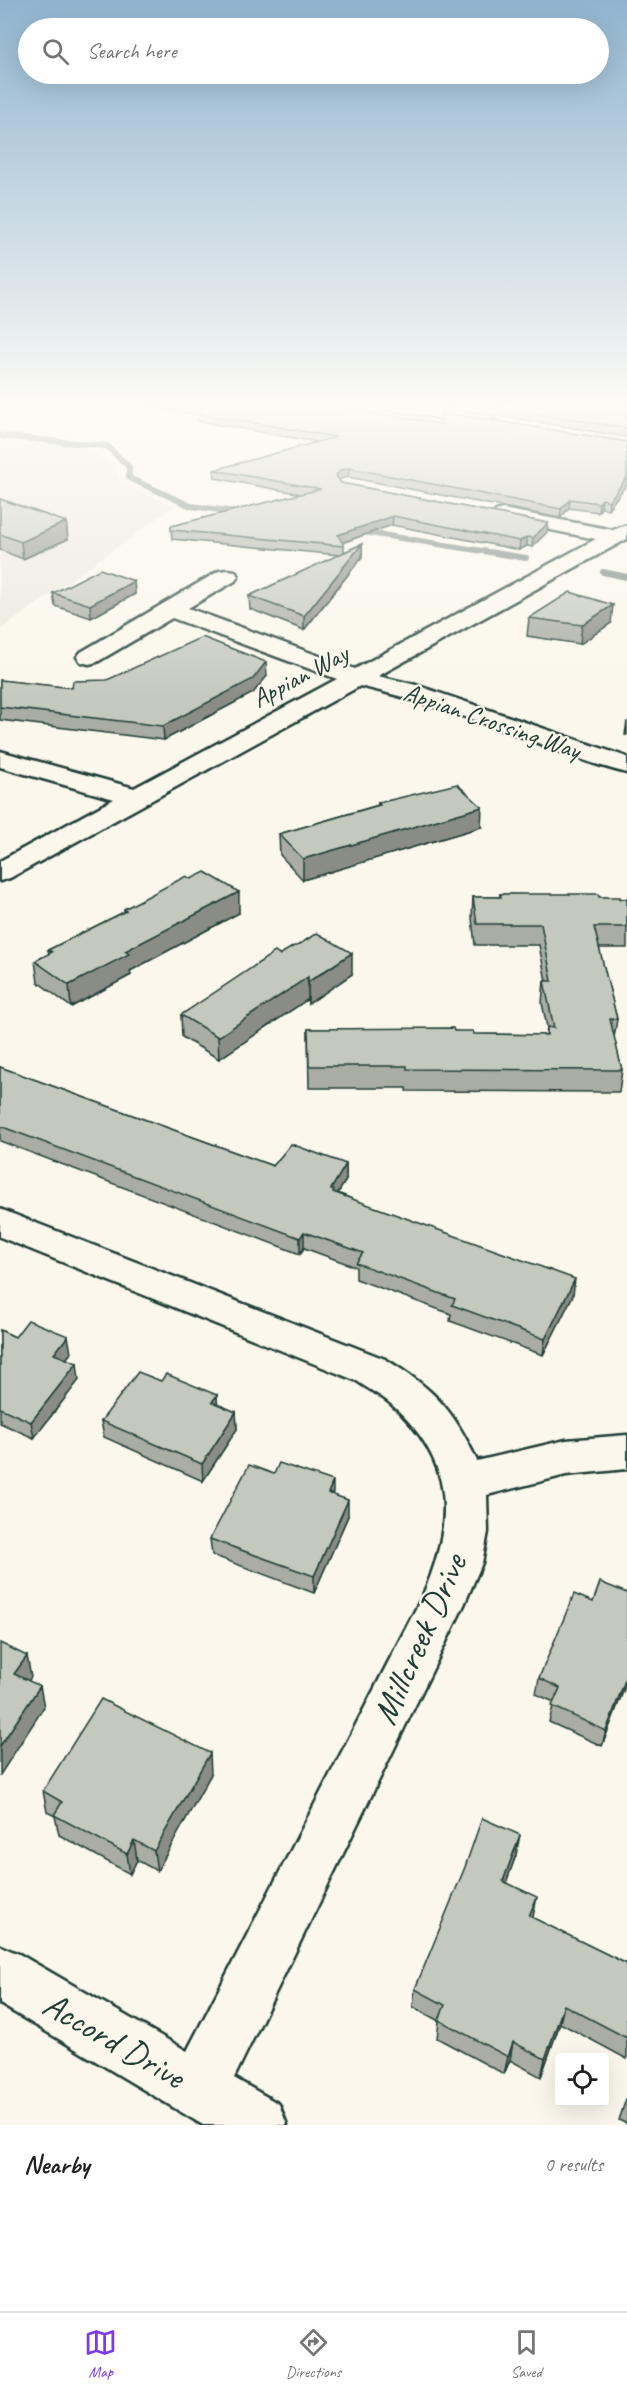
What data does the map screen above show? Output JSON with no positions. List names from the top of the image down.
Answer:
{
  "streets": {
    "street": [
      "Appian Way",
      "Appian Crossing Way",
      "Millcreek Drive",
      "Accord Drive"
    ]
  },
  "crossings": [
    ["Appian Way", "Appian Crossing Way"],
    ["Millcreek Drive", "Accord Drive"]
  ],
  "page": {
    "search": "Search here",
    "heading": ["Nearby", "0 results"],
    "nav": ["Map", "Directions", "Saved"]
  }
}
